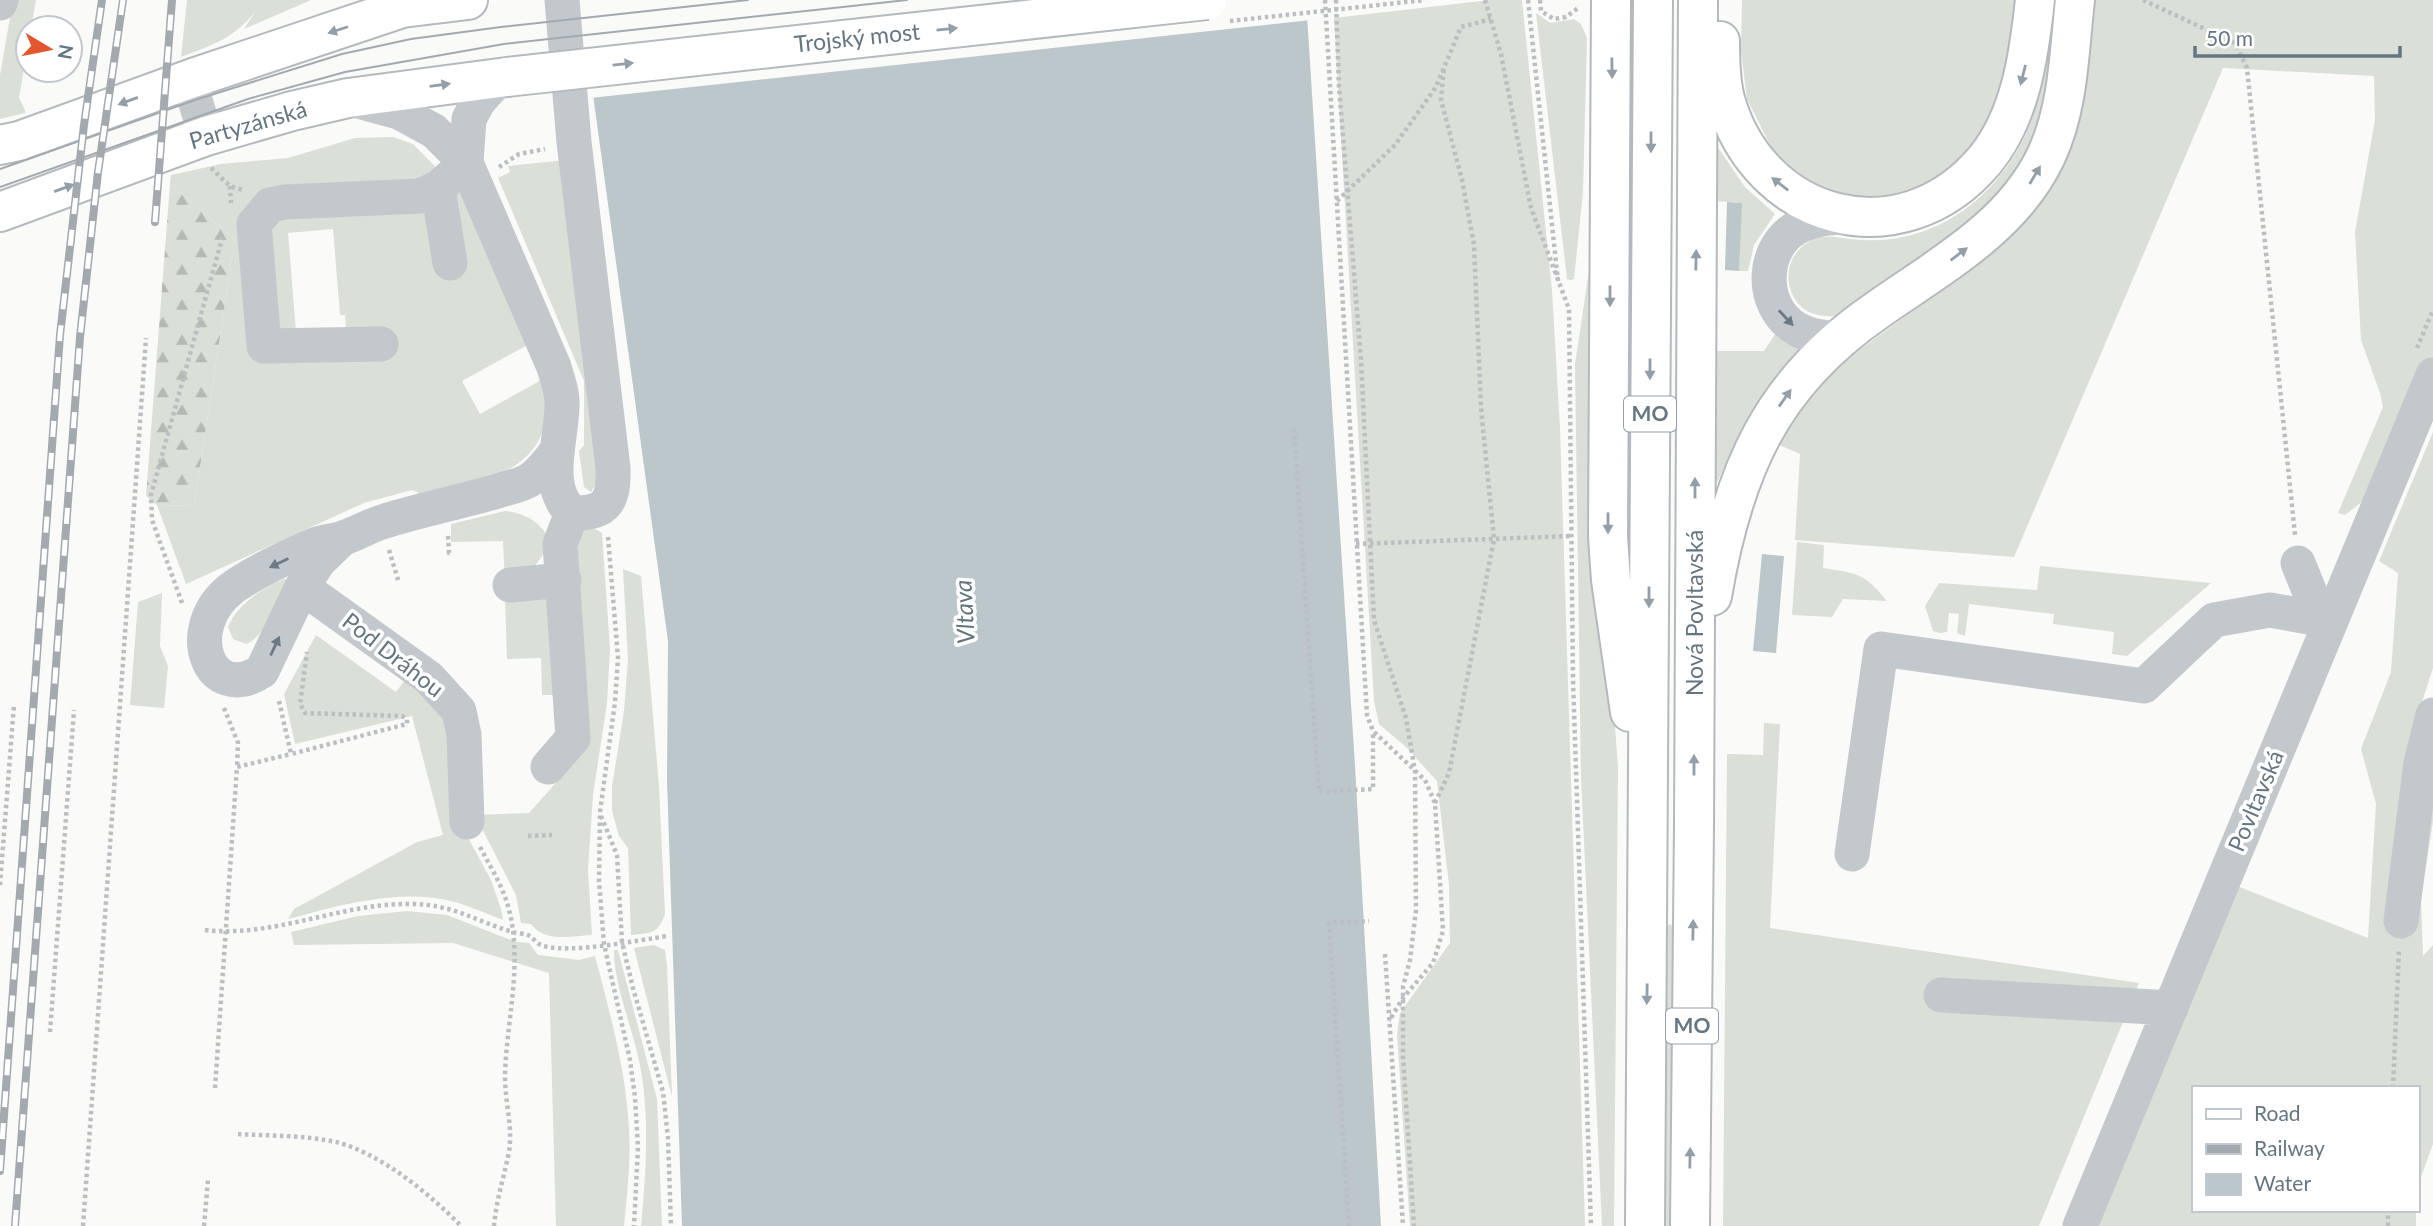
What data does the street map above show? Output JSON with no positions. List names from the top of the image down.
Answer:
{
  "streets": {
    "main road": [
      "Trojský most",
      "Partyzánská",
      "MO",
      "Nová Povltavská"
    ],
    "street": ["Pod Dráhou", "Povltavská"]
  },
  "crossings": [
    ["Trojský most", "Partyzánská"]
  ],
  "one_way": ["Trojský most"],
  "water": ["Vltava"],
  "legend": ["Road", "Railway", "Water"],
  "scale_bar": "50 m",
  "north": "right"
}
